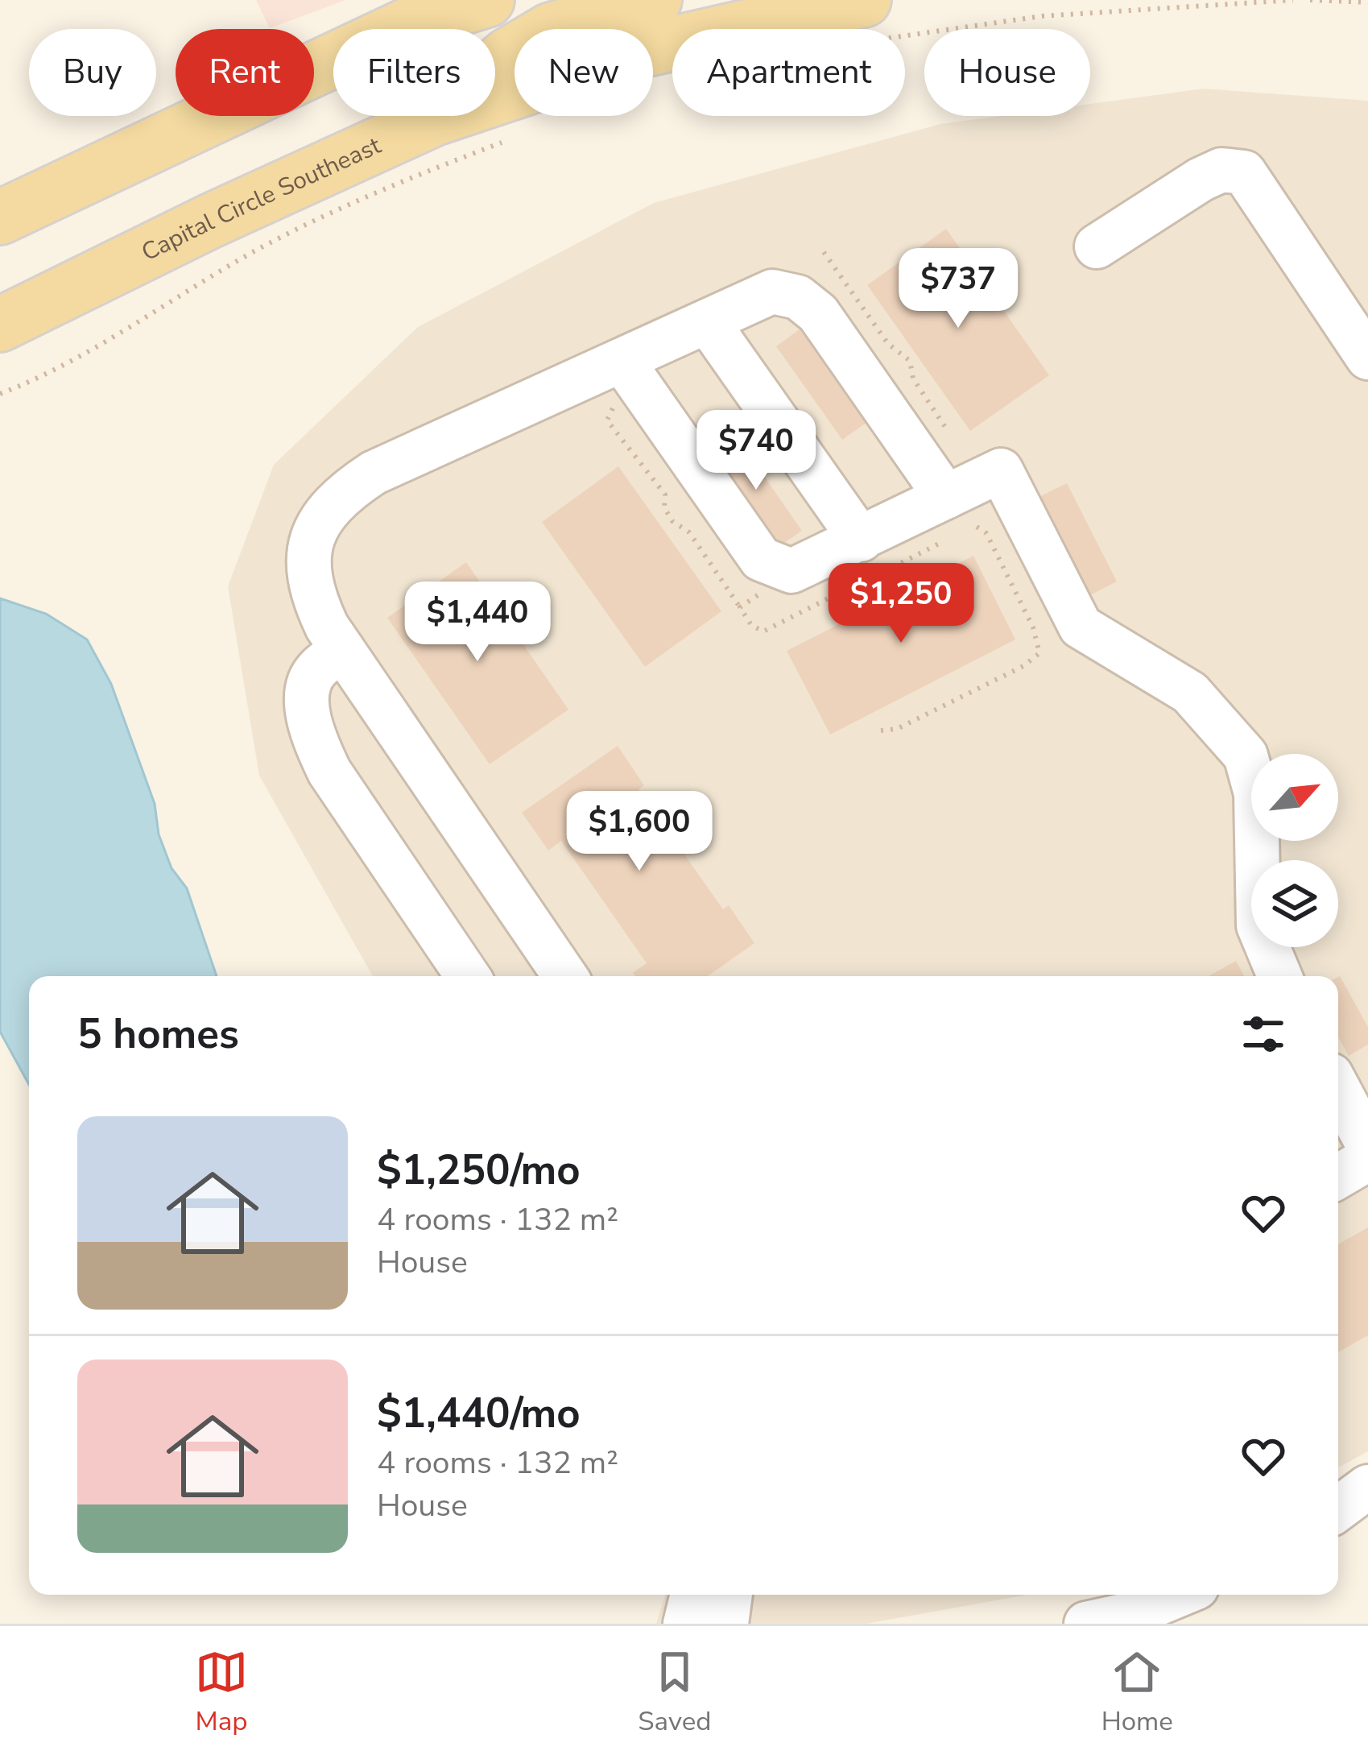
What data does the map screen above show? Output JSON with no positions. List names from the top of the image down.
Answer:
{
  "streets": {
    "main road": ["Capital Circle Southeast"]
  },
  "north": "top right",
  "page": {
    "chip": [
      "Buy",
      "Rent",
      "Filters",
      "New",
      "Apartment",
      "House"
    ],
    "price": [
      "$737",
      "$740",
      "$1,250",
      "$1,440",
      "$1,600"
    ],
    "heading": "5 homes",
    "list": [
      {
        "name": "$1,250/mo",
        "note": "4 rooms · 132 m² · House"
      },
      {
        "name": "$1,440/mo",
        "note": "4 rooms · 132 m² · House"
      }
    ],
    "tabs": ["Map", "Saved", "Home"]
  }
}
